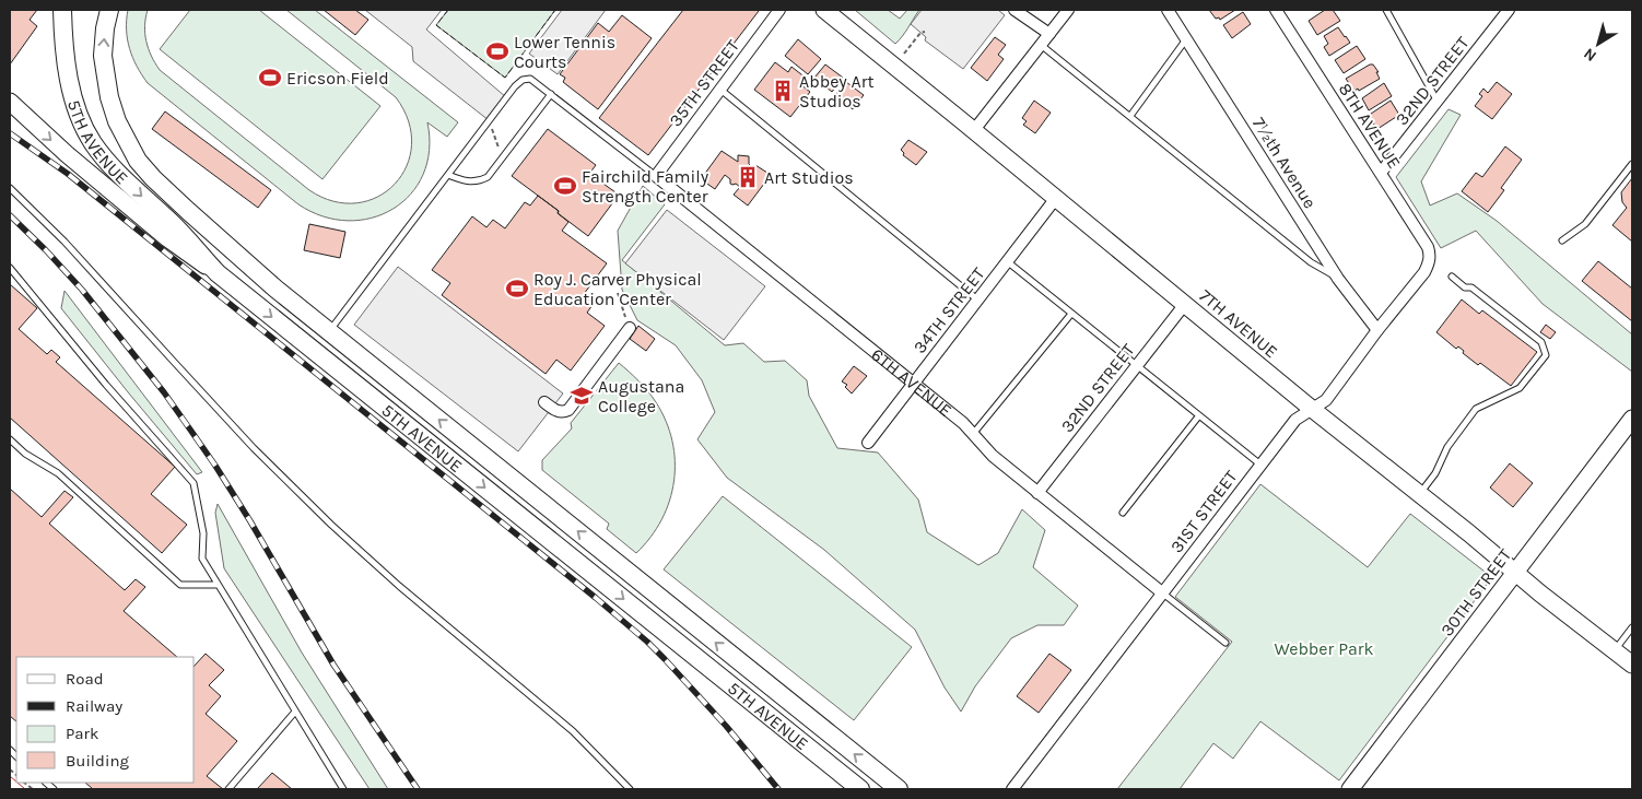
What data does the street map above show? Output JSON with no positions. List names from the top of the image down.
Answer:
{
  "streets": {
    "main road": ["5TH AVENUE"],
    "street": [
      "32ND STREET",
      "35TH STREET",
      "8TH AVENUE",
      "7½th Avenue",
      "34TH STREET",
      "7TH AVENUE",
      "6TH AVENUE",
      "31ST STREET",
      "30TH STREET"
    ]
  },
  "crossings": [
    ["32ND STREET", "8TH AVENUE"],
    ["32ND STREET", "7TH AVENUE"],
    ["32ND STREET", "6TH AVENUE"],
    ["35TH STREET", "6TH AVENUE"],
    ["8TH AVENUE", "31ST STREET"],
    ["7½th Avenue", "31ST STREET"],
    ["34TH STREET", "7TH AVENUE"],
    ["34TH STREET", "6TH AVENUE"],
    ["7TH AVENUE", "31ST STREET"],
    ["7TH AVENUE", "30TH STREET"],
    ["6TH AVENUE", "31ST STREET"]
  ],
  "parks": ["Webber Park"],
  "places": {
    "sports": [
      "Lower Tennis Courts",
      "Ericson Field",
      "Fairchild Family Strength Center",
      "Roy J. Carver Physical Education Center"
    ],
    "building": ["Abbey Art Studios", "Art Studios"],
    "school or university": ["Augustana College"]
  },
  "legend": [
    "Road",
    "Railway",
    "Park",
    "Building"
  ],
  "north": "bottom left"
}
